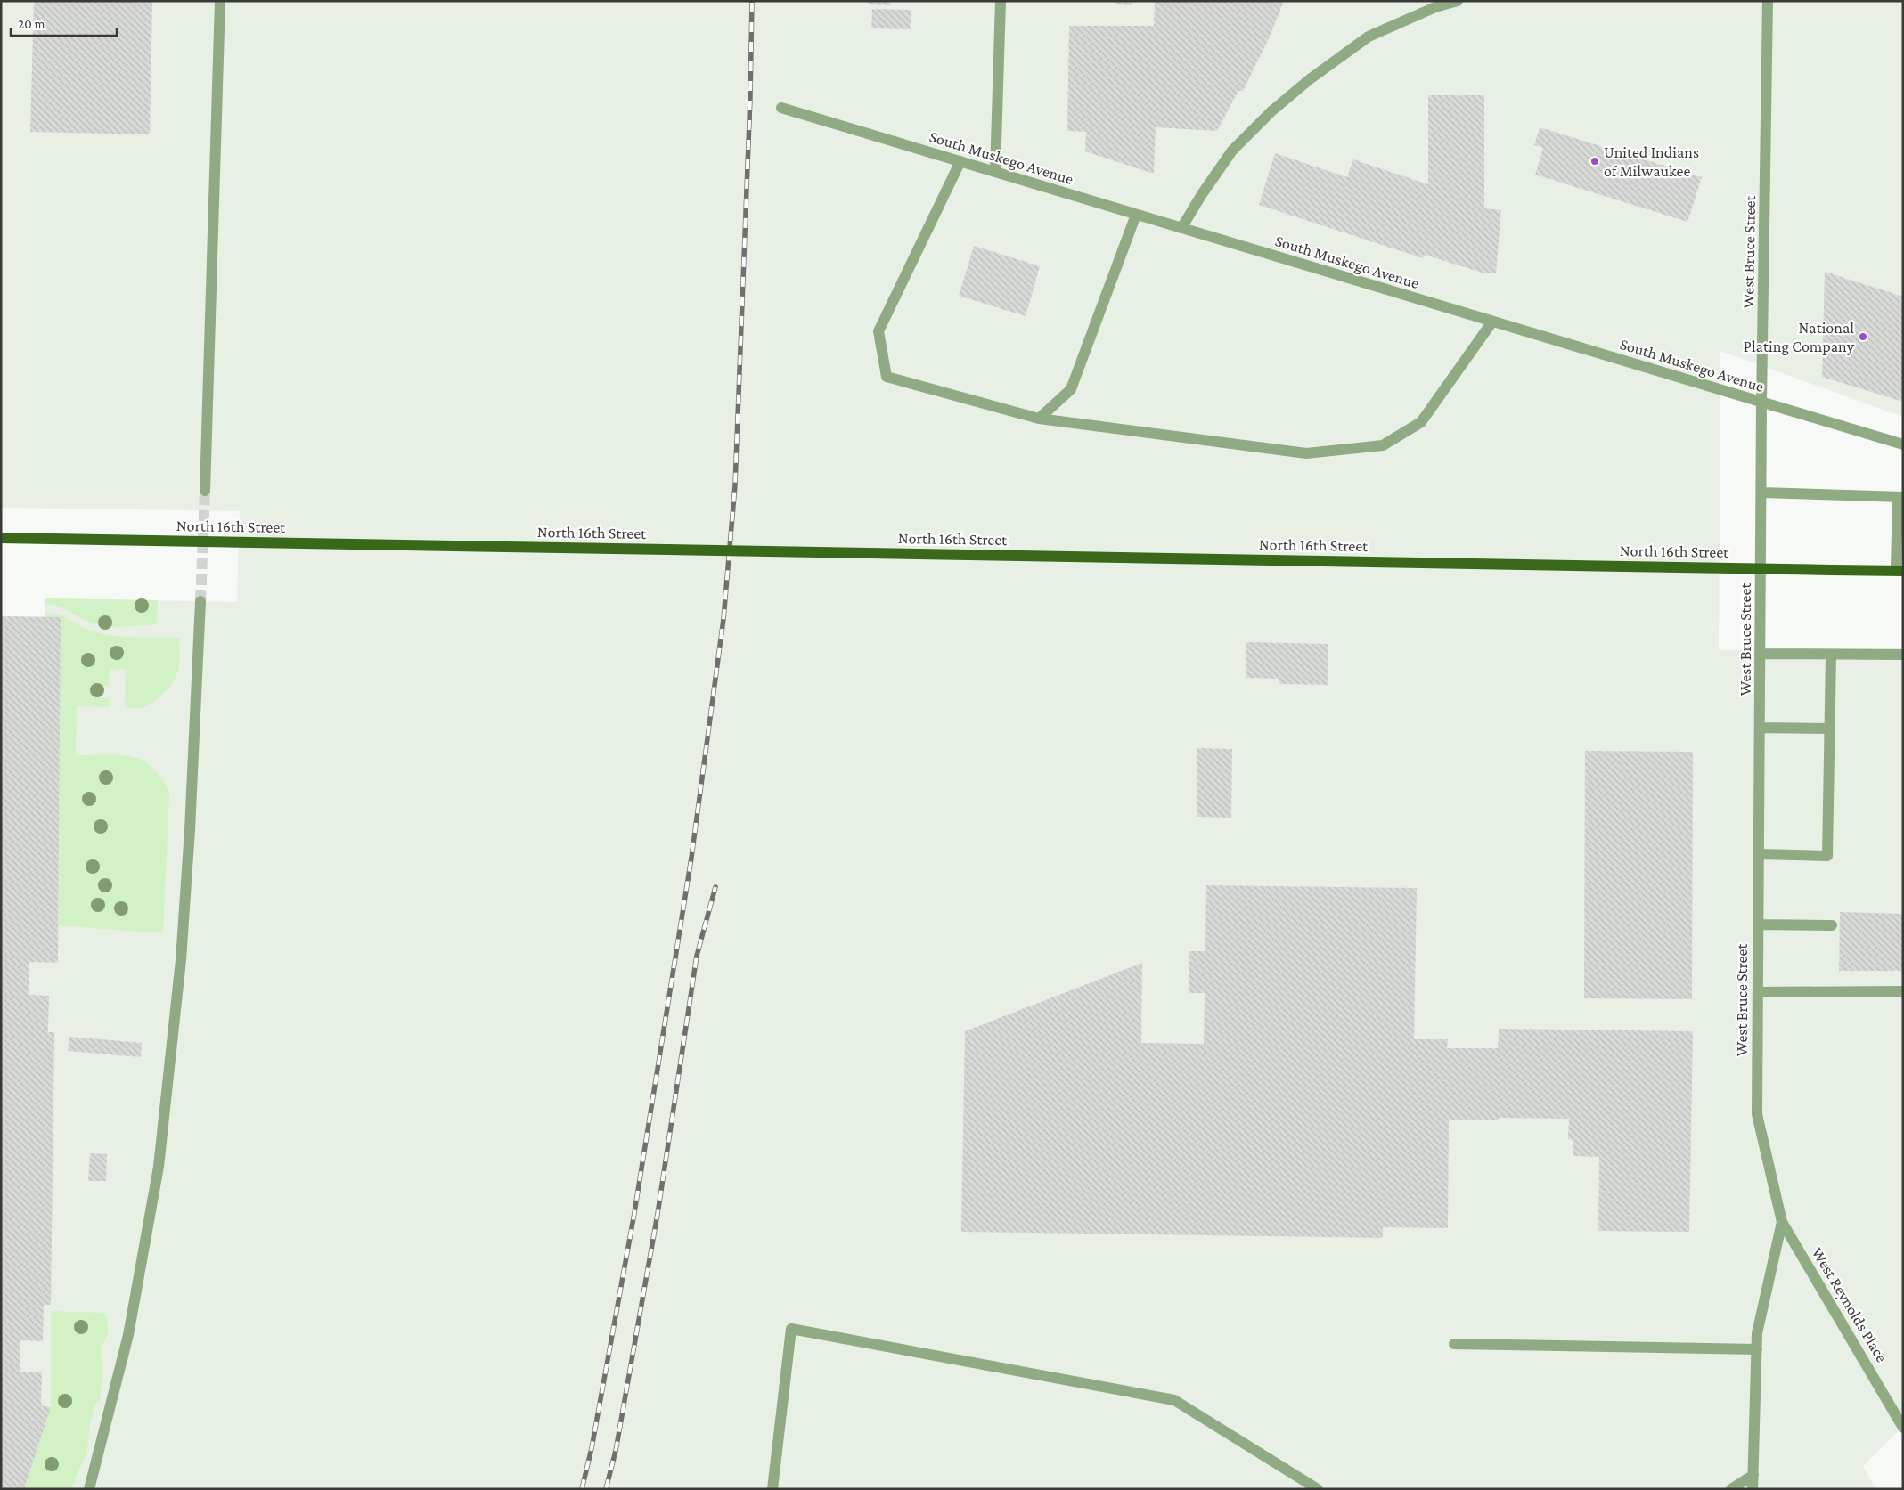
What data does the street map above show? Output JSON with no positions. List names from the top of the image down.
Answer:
{
  "streets": {
    "main road": ["North 16th Street"],
    "street": ["South Muskego Avenue", "West Bruce Street", "West Reynolds Place"]
  },
  "crossings": [
    ["South Muskego Avenue", "West Bruce Street"],
    ["West Bruce Street", "West Reynolds Place"]
  ],
  "places": ["United Indians of Milwaukee", "National Plating Company"],
  "scale_bar": "20 m"
}
